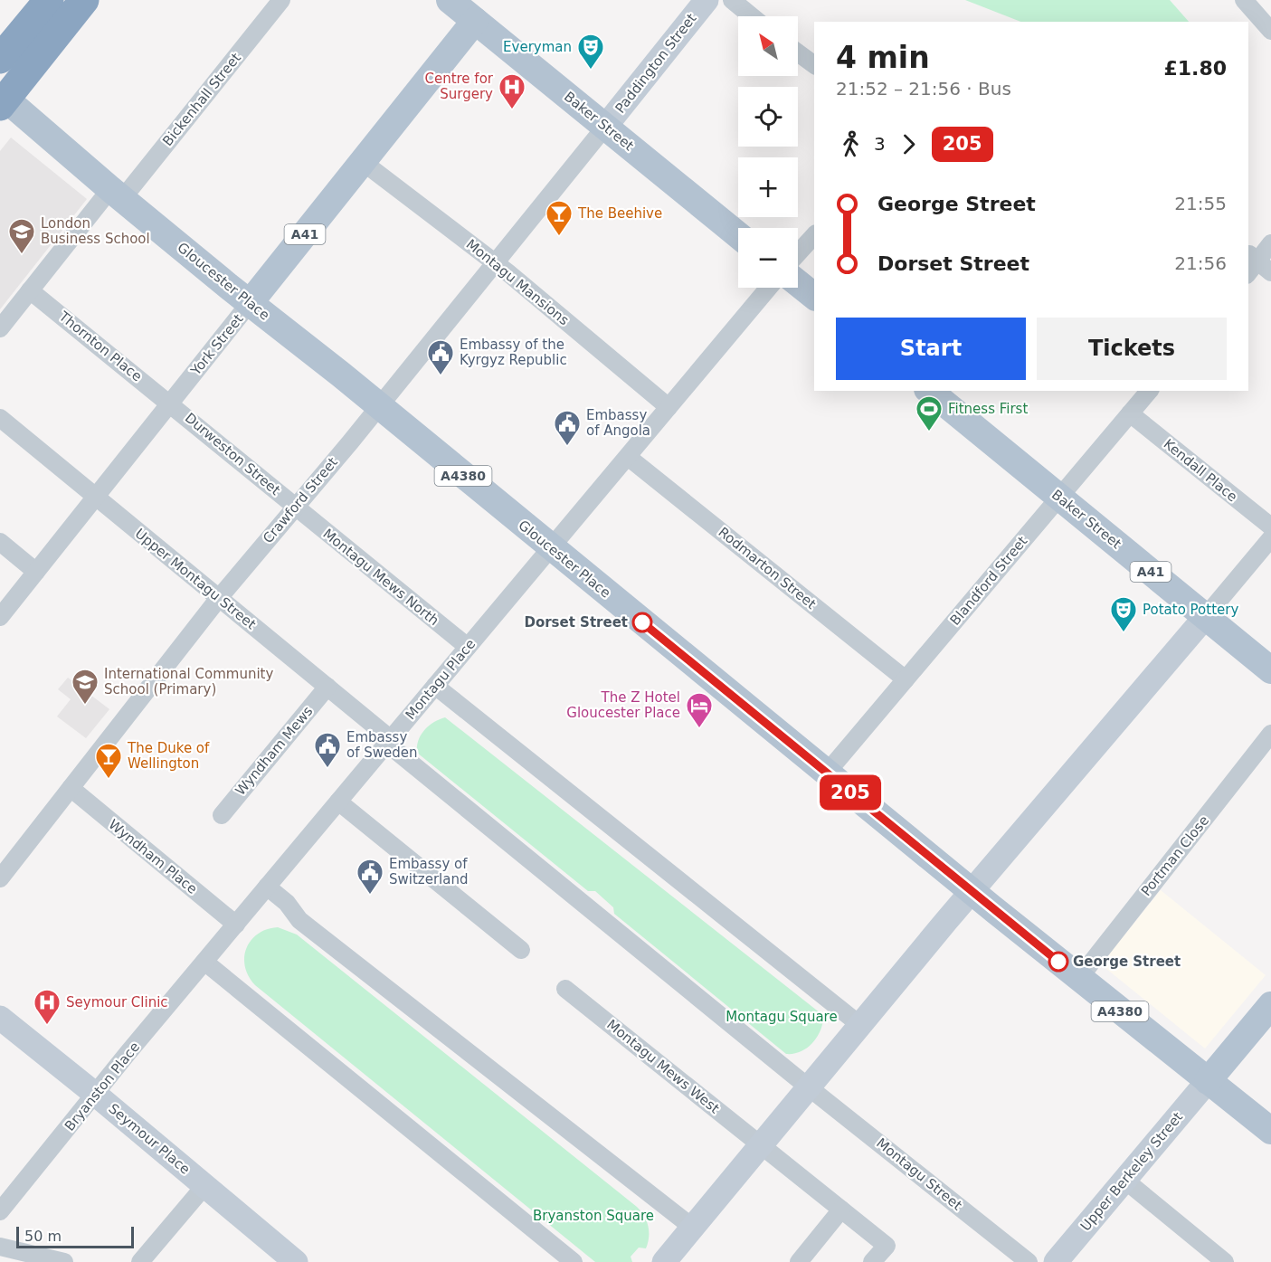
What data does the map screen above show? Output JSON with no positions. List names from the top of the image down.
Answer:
{
  "streets": {
    "main road": [
      "Baker Street",
      "A41",
      "Gloucester Place",
      "York Street",
      "A4380"
    ],
    "street": [
      "Paddington Street",
      "Bickenhall Street",
      "Montagu Mansions",
      "Thornton Place",
      "Durweston Street",
      "Kendall Place",
      "Crawford Street",
      "Rodmarton Street",
      "Montagu Mews North",
      "Upper Montagu Street",
      "Blandford Street",
      "Montagu Place",
      "Wyndham Mews",
      "Portman Close",
      "Wyndham Place",
      "Montagu Mews West",
      "Bryanston Place",
      "Seymour Place",
      "Upper Berkeley Street",
      "Montagu Street"
    ]
  },
  "crossings": [
    ["Paddington Street", "Baker Street"],
    ["Paddington Street", "Crawford Street"],
    ["Bickenhall Street", "Gloucester Place"],
    ["Bickenhall Street", "Thornton Place"],
    ["Baker Street", "York Street"],
    ["Baker Street", "Crawford Street"],
    ["Baker Street", "Blandford Street"],
    ["Gloucester Place", "York Street"],
    ["Gloucester Place", "A4380"],
    ["Gloucester Place", "Crawford Street"],
    ["Gloucester Place", "Blandford Street"],
    ["Gloucester Place", "Montagu Place"],
    ["Gloucester Place", "Portman Close"],
    ["Gloucester Place", "Upper Berkeley Street"],
    ["Montagu Mansions", "York Street"],
    ["Montagu Mansions", "Crawford Street"],
    ["York Street", "Thornton Place"],
    ["York Street", "Durweston Street"],
    ["York Street", "Upper Montagu Street"],
    ["Thornton Place", "Durweston Street"],
    ["Durweston Street", "Crawford Street"],
    ["Durweston Street", "Montagu Mews North"],
    ["Kendall Place", "Blandford Street"],
    ["A4380", "Upper Berkeley Street"],
    ["Crawford Street", "Montagu Mews North"],
    ["Crawford Street", "Upper Montagu Street"],
    ["Crawford Street", "Wyndham Place"],
    ["Rodmarton Street", "Blandford Street"],
    ["Montagu Mews North", "Montagu Place"],
    ["Upper Montagu Street", "Montagu Place"],
    ["Upper Montagu Street", "Wyndham Mews"],
    ["Bryanston Place", "Seymour Place"]
  ],
  "parks": ["Montagu Square", "Bryanston Square"],
  "places": {
    "theatre": ["Everyman", "Potato Pottery"],
    "hospital": ["Centre for Surgery", "Seymour Clinic"],
    "bar": ["The Beehive", "The Duke of Wellington"],
    "school or university": ["London Business School", "International Community School (Primary)"],
    "public building": [
      "Embassy of the Kyrgyz Republic",
      "Embassy of Angola",
      "Embassy of Sweden",
      "Embassy of Switzerland"
    ],
    "sports": ["Fitness First"],
    "other": ["Dorset Street", "George Street"],
    "hotel": ["The Z Hotel Gloucester Place"]
  },
  "lines": ["bus line 205"],
  "scale_bar": "50 m",
  "north": "top left",
  "page": {
    "on_map": "205",
    "map_buttons": ["+", "−"],
    "heading": ["4 min", "21:52 – 21:56 · Bus", "£1.80"],
    "legs": ["3", "205"],
    "list": [
      {
        "name": "George Street",
        "value": "21:55"
      },
      {
        "name": "Dorset Street",
        "value": "21:56"
      }
    ],
    "buttons": ["Start", "Tickets"],
    "scale": "50 m"
  }
}
